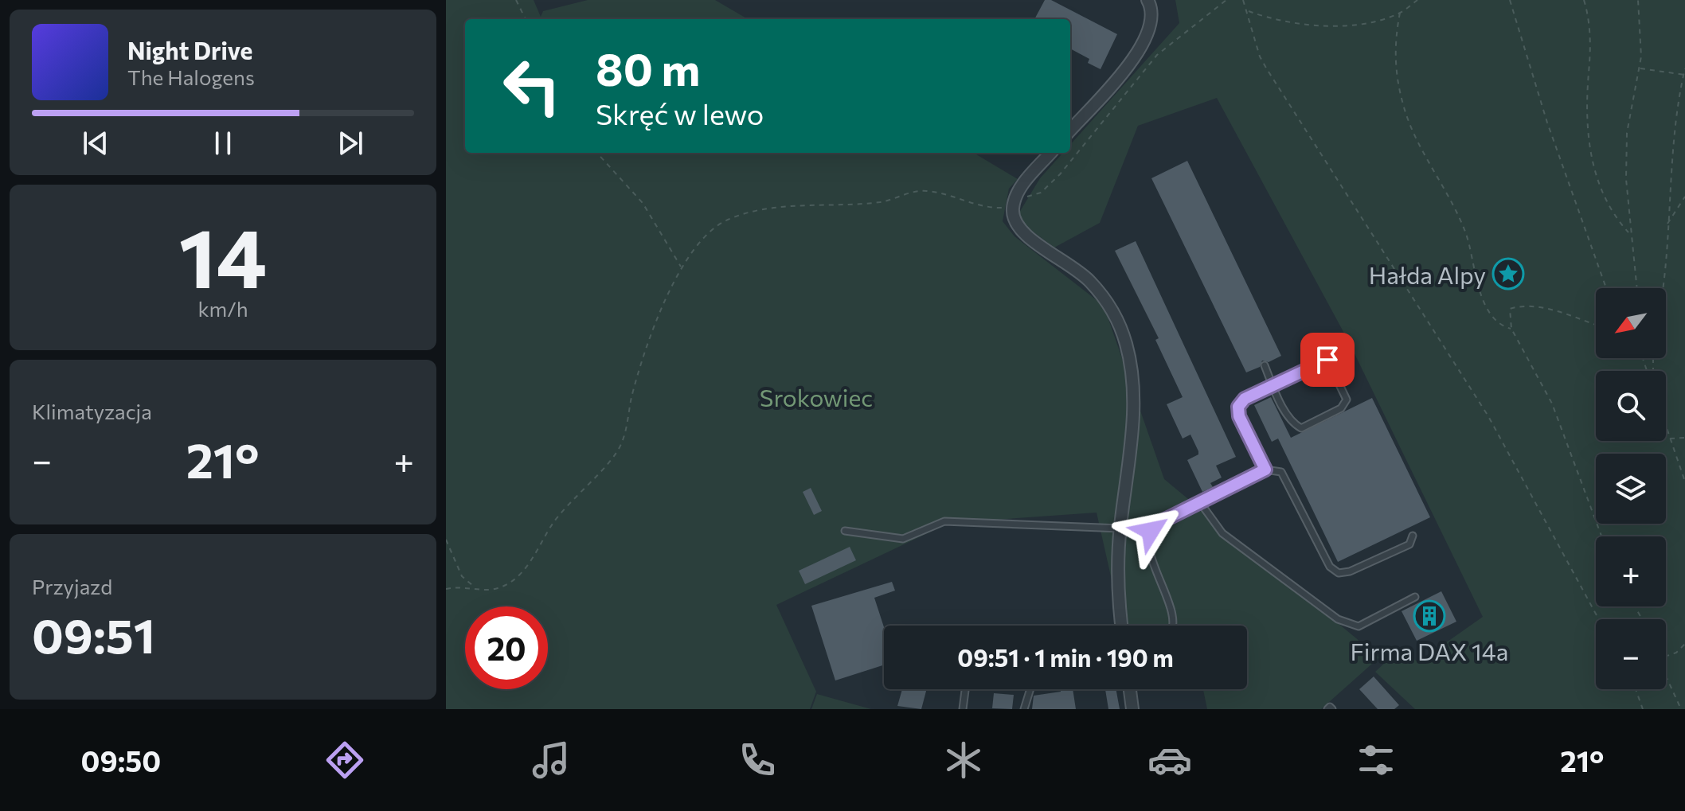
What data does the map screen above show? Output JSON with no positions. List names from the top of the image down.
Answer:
{
  "parks": ["Srokowiec"],
  "places": {
    "place": ["Hałda Alpy"],
    "building": ["Firma DAX 14a"]
  },
  "north": "bottom left",
  "page": {
    "turn": ["80 m", "Skręć w lewo"],
    "song": ["Night Drive", "The Halogens"],
    "tile": [
      ["14", "km/h"],
      "Klimatyzacja",
      ["Przyjazd", "09:51"]
    ],
    "map_buttons": ["+", "−"],
    "heat": ["−", "21°", "+"],
    "limit": "20",
    "trip": "09:51 · 1 min · 190 m",
    "tabs": ["09:50", "21°"]
  }
}
